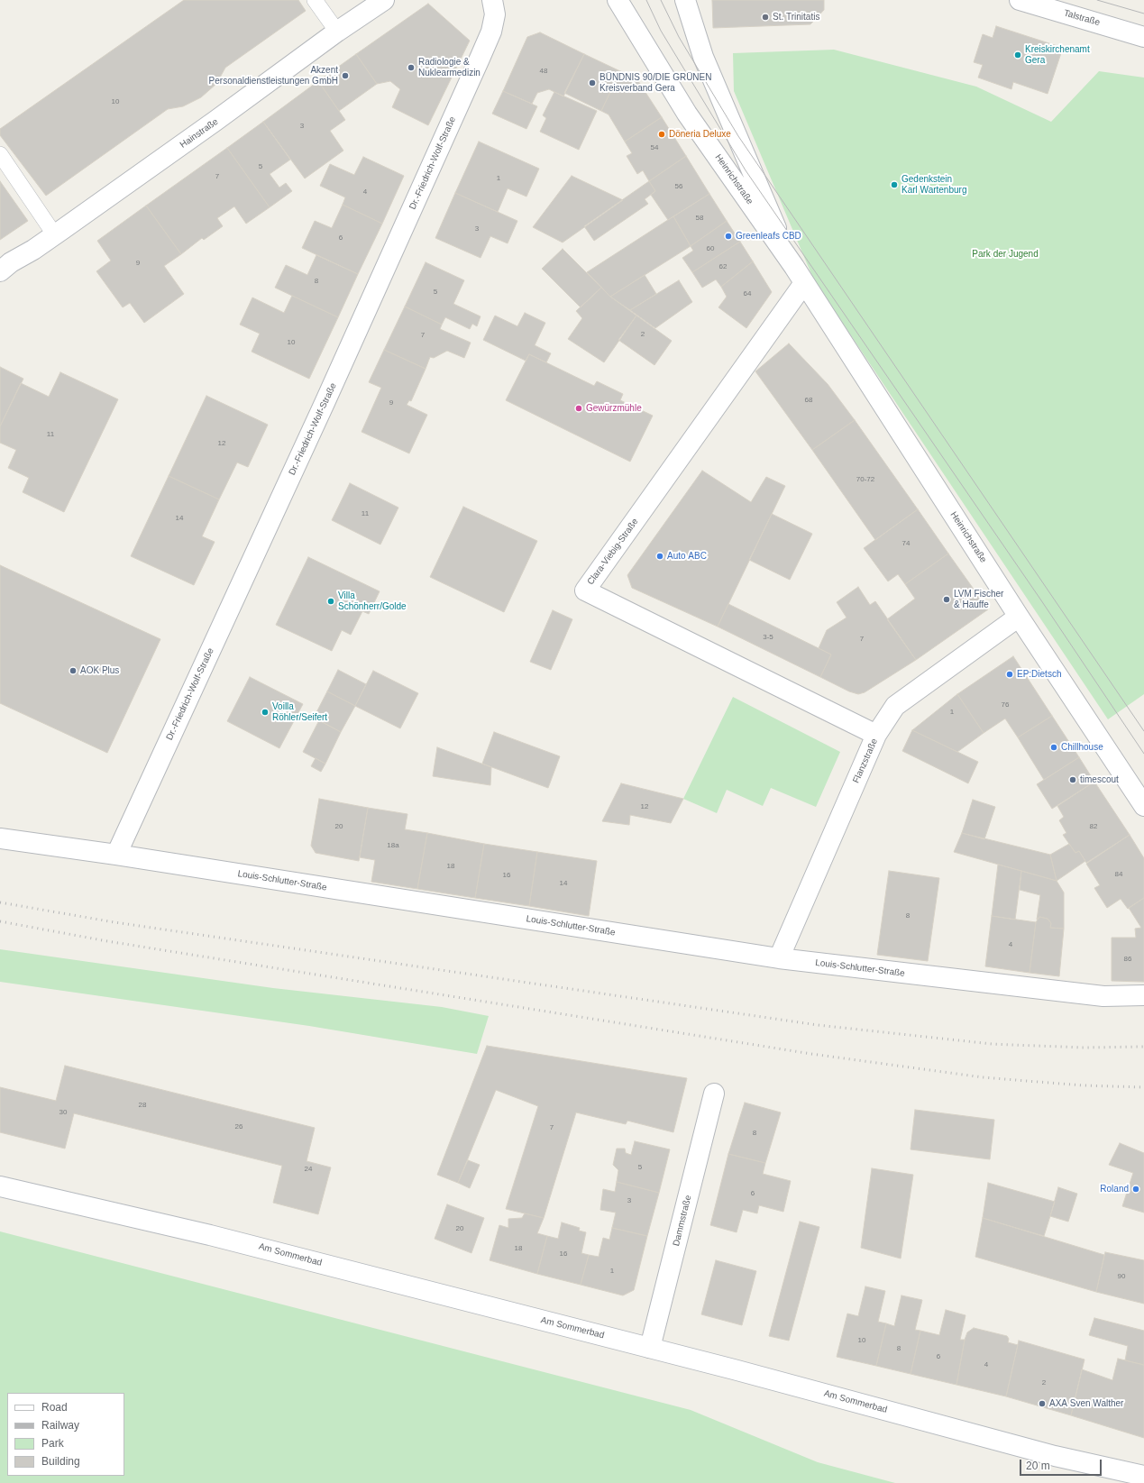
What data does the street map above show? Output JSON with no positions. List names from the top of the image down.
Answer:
{
  "streets": {
    "street": [
      "Talstraße",
      "Hainstraße",
      "Dr.-Friedrich-Wolf-Straße",
      "Heinrichstraße",
      "Clara-Viebig-Straße",
      "Flanzstraße",
      "Louis-Schlutter-Straße",
      "Dammstraße",
      "Am Sommerbad"
    ]
  },
  "crossings": [
    ["Dr.-Friedrich-Wolf-Straße", "Louis-Schlutter-Straße"],
    ["Heinrichstraße", "Clara-Viebig-Straße"],
    ["Heinrichstraße", "Flanzstraße"],
    ["Clara-Viebig-Straße", "Flanzstraße"],
    ["Flanzstraße", "Louis-Schlutter-Straße"],
    ["Dammstraße", "Am Sommerbad"]
  ],
  "parks": ["Park der Jugend"],
  "places": [
    "St. Trinitatis",
    "Kreiskirchenamt Gera",
    "Radiologie & Nuklearmedizin",
    "Akzent Personaldienstleistungen GmbH",
    "BÜNDNIS 90/DIE GRÜNEN Kreisverband Gera",
    "Döneria Deluxe",
    "Gedenkstein Karl Wartenburg",
    "Greenleafs CBD",
    "Gewürzmühle",
    "Auto ABC",
    "LVM Fischer & Hauffe",
    "Villa Schönherr/Golde",
    "AOK Plus",
    "EP:Dietsch",
    "Voilla Röhler/Seifert",
    "Chillhouse",
    "timescout",
    "Roland",
    "AXA Sven Walther"
  ],
  "house_numbers": [
    "48",
    "10",
    "3",
    "54",
    "5",
    "7",
    "1",
    "56",
    "4",
    "58",
    "3",
    "6",
    "60",
    "9",
    "62",
    "8",
    "5",
    "64",
    "2",
    "7",
    "10",
    "68",
    "9",
    "11",
    "12",
    "70-72",
    "11",
    "14",
    "74",
    "3-5",
    "7",
    "76",
    "1",
    "12",
    "20",
    "82",
    "18a",
    "18",
    "84",
    "16",
    "14",
    "8",
    "4",
    "86",
    "28",
    "30",
    "26",
    "7",
    "8",
    "5",
    "24",
    "6",
    "3",
    "20",
    "18",
    "16",
    "1",
    "90",
    "10",
    "8",
    "6",
    "4",
    "2"
  ],
  "legend": [
    "Road",
    "Railway",
    "Park",
    "Building"
  ],
  "scale_bar": "20 m"
}
